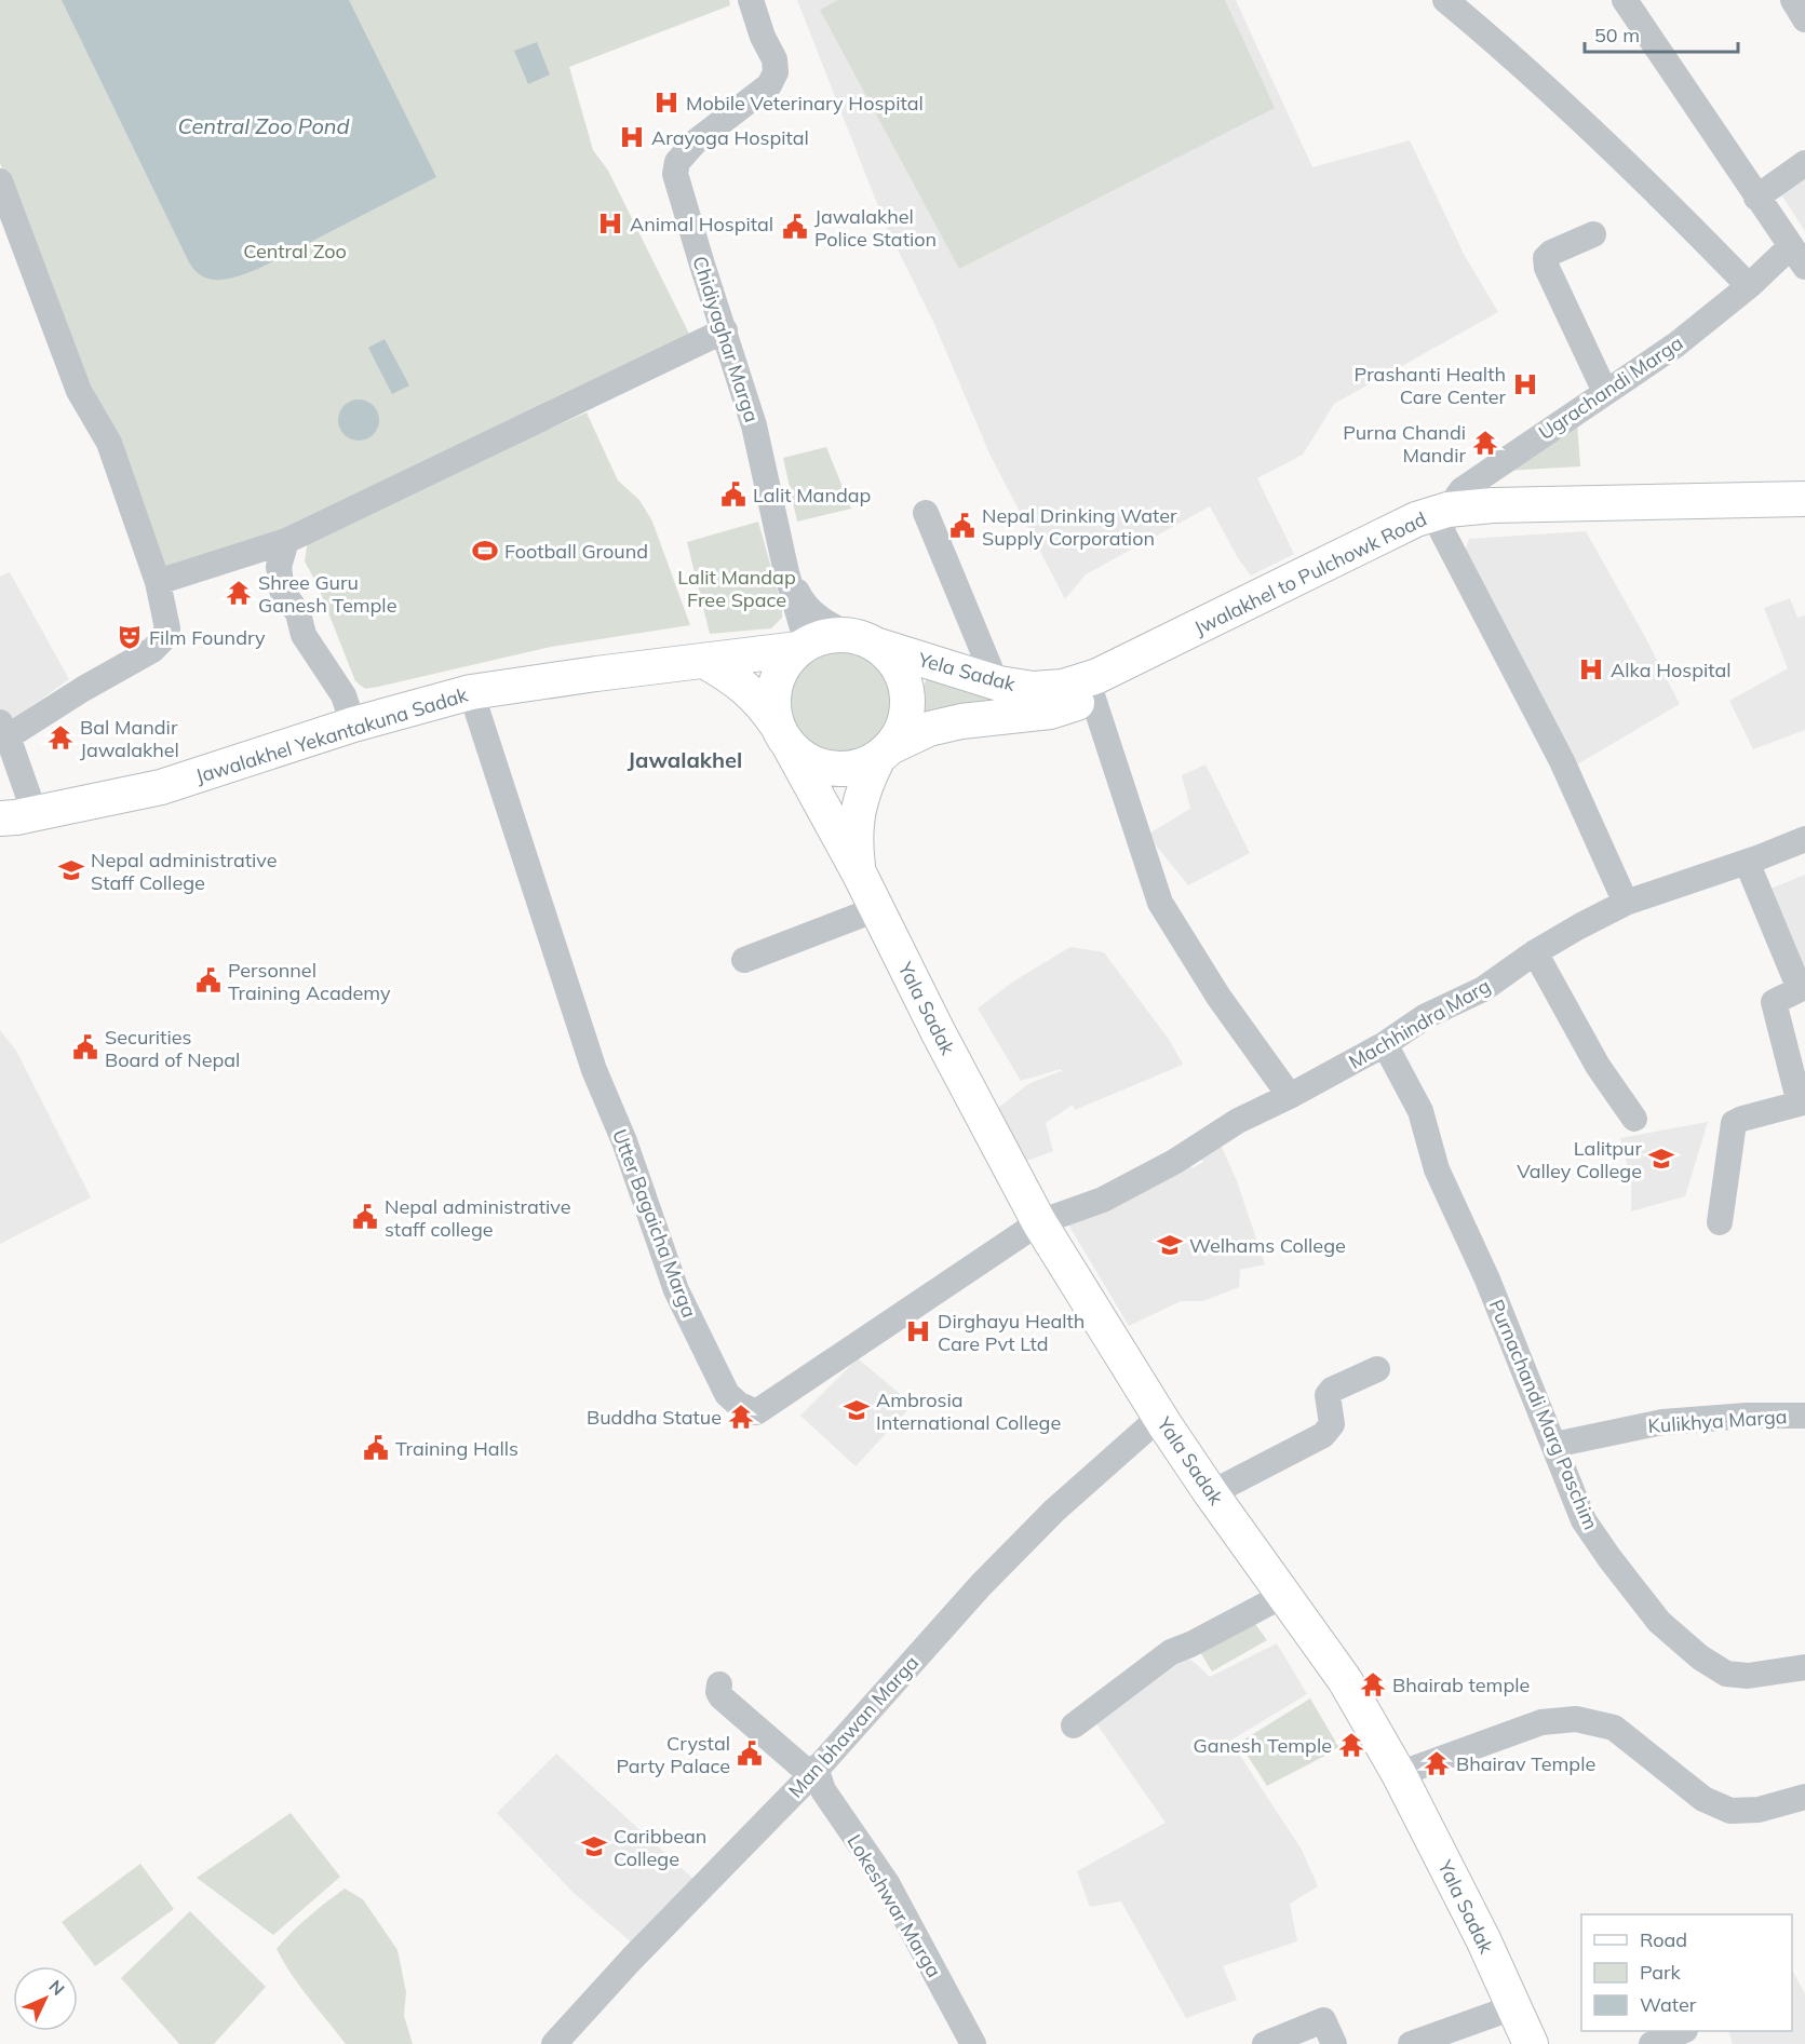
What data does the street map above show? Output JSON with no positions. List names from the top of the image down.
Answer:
{
  "streets": {
    "main road": [
      "Jwalakhel to Pulchowk Road",
      "Yela Sadak",
      "Jawalakhel Yekantakuna Sadak",
      "Yala Sadak"
    ],
    "street": [
      "Chidiyaghar Marga",
      "Ugrachandi Marga",
      "Machhindra Marg",
      "Utter Bagaicha Marga",
      "Purnachandi Marg Paschim",
      "Kulikhya Marga",
      "Man bhawan Marga",
      "Lokeshwar Marga"
    ]
  },
  "crossings": [
    ["Chidiyaghar Marga", "Yela Sadak"],
    ["Chidiyaghar Marga", "Jawalakhel Yekantakuna Sadak"],
    ["Ugrachandi Marga", "Jwalakhel to Pulchowk Road"],
    ["Yela Sadak", "Jawalakhel Yekantakuna Sadak"],
    ["Jawalakhel Yekantakuna Sadak", "Utter Bagaicha Marga"],
    ["Yala Sadak", "Machhindra Marg"],
    ["Yala Sadak", "Utter Bagaicha Marga"],
    ["Yala Sadak", "Man bhawan Marga"],
    ["Machhindra Marg", "Utter Bagaicha Marga"],
    ["Machhindra Marg", "Purnachandi Marg Paschim"],
    ["Purnachandi Marg Paschim", "Kulikhya Marga"],
    ["Man bhawan Marga", "Lokeshwar Marga"]
  ],
  "districts": ["Jawalakhel"],
  "water": ["Central Zoo Pond"],
  "parks": ["Central Zoo", "Lalit Mandap Free Space"],
  "places": {
    "hospital": [
      "Mobile Veterinary Hospital",
      "Arayoga Hospital",
      "Animal Hospital",
      "Prashanti Health Care Center",
      "Alka Hospital",
      "Dirghayu Health Care Pvt Ltd"
    ],
    "public building": [
      "Jawalakhel Police Station",
      "Lalit Mandap",
      "Nepal Drinking Water Supply Corporation",
      "Personnel Training Academy",
      "Securities Board of Nepal",
      "Nepal administrative staff college",
      "Training Halls",
      "Crystal Party Palace"
    ],
    "temple": [
      "Purna Chandi Mandir",
      "Shree Guru Ganesh Temple",
      "Bal Mandir Jawalakhel",
      "Buddha Statue",
      "Bhairab temple",
      "Ganesh Temple",
      "Bhairav Temple"
    ],
    "sports": ["Football Ground"],
    "theatre": ["Film Foundry"],
    "school or university": [
      "Nepal administrative Staff College",
      "Lalitpur Valley College",
      "Welhams College",
      "Ambrosia International College",
      "Caribbean College"
    ]
  },
  "legend": ["Road", "Park", "Water"],
  "scale_bar": "50 m",
  "north": "top right"
}
